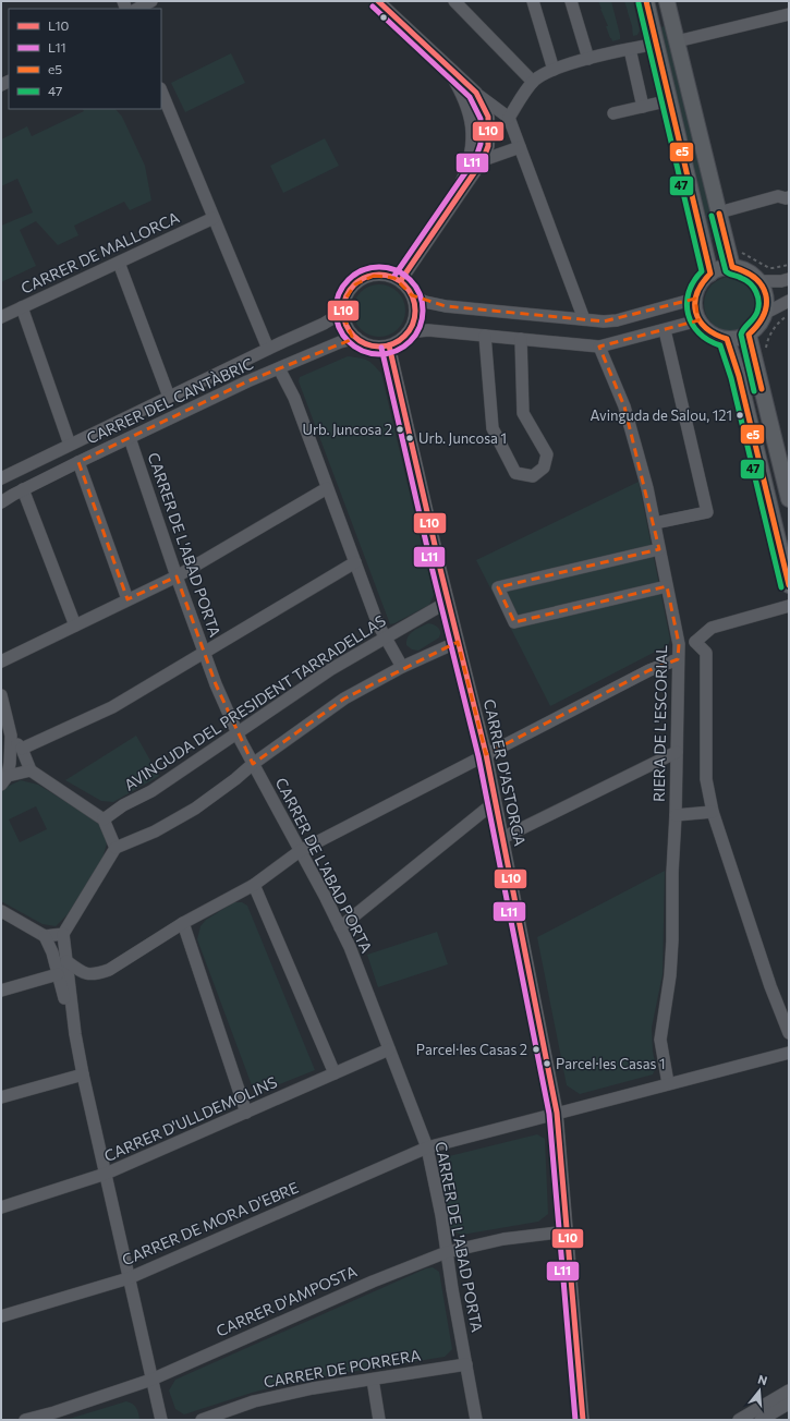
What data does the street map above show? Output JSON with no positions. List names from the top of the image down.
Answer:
{
  "streets": {
    "street": [
      "CARRER DE MALLORCA",
      "CARRER DEL CANTÀBRIC",
      "CARRER DE L'ABAD PORTA",
      "AVINGUDA DEL PRESIDENT TARRADELLAS",
      "RIERA DE L'ESCORIAL",
      "CARRER D'ASTORGA",
      "CARRER D'ULLDEMOLINS",
      "CARRER DE MORA D'EBRE",
      "CARRER D'AMPOSTA",
      "CARRER DE PORRERA"
    ]
  },
  "crossings": [
    ["CARRER DEL CANTÀBRIC", "CARRER DE L'ABAD PORTA"],
    ["CARRER DEL CANTÀBRIC", "CARRER D'ASTORGA"],
    ["CARRER DE L'ABAD PORTA", "AVINGUDA DEL PRESIDENT TARRADELLAS"],
    ["CARRER DE L'ABAD PORTA", "CARRER D'ULLDEMOLINS"],
    ["CARRER DE L'ABAD PORTA", "CARRER DE MORA D'EBRE"],
    ["CARRER DE L'ABAD PORTA", "CARRER D'AMPOSTA"],
    ["CARRER DE L'ABAD PORTA", "CARRER DE PORRERA"],
    ["AVINGUDA DEL PRESIDENT TARRADELLAS", "CARRER D'ASTORGA"],
    ["RIERA DE L'ESCORIAL", "CARRER DE MORA D'EBRE"],
    ["CARRER D'ASTORGA", "CARRER DE MORA D'EBRE"],
    ["CARRER D'ASTORGA", "CARRER D'AMPOSTA"]
  ],
  "places": [
    "Avinguda de Salou, 121",
    "Urb. Juncosa 2",
    "Urb. Juncosa 1",
    "Parcel·les Casas 2",
    "Parcel·les Casas 1"
  ],
  "lines": [
    "transit line L10",
    "transit line e5",
    "transit line 47",
    "transit line L11"
  ],
  "legend": [
    "L10",
    "L11",
    "e5",
    "47"
  ],
  "north": "top"
}
